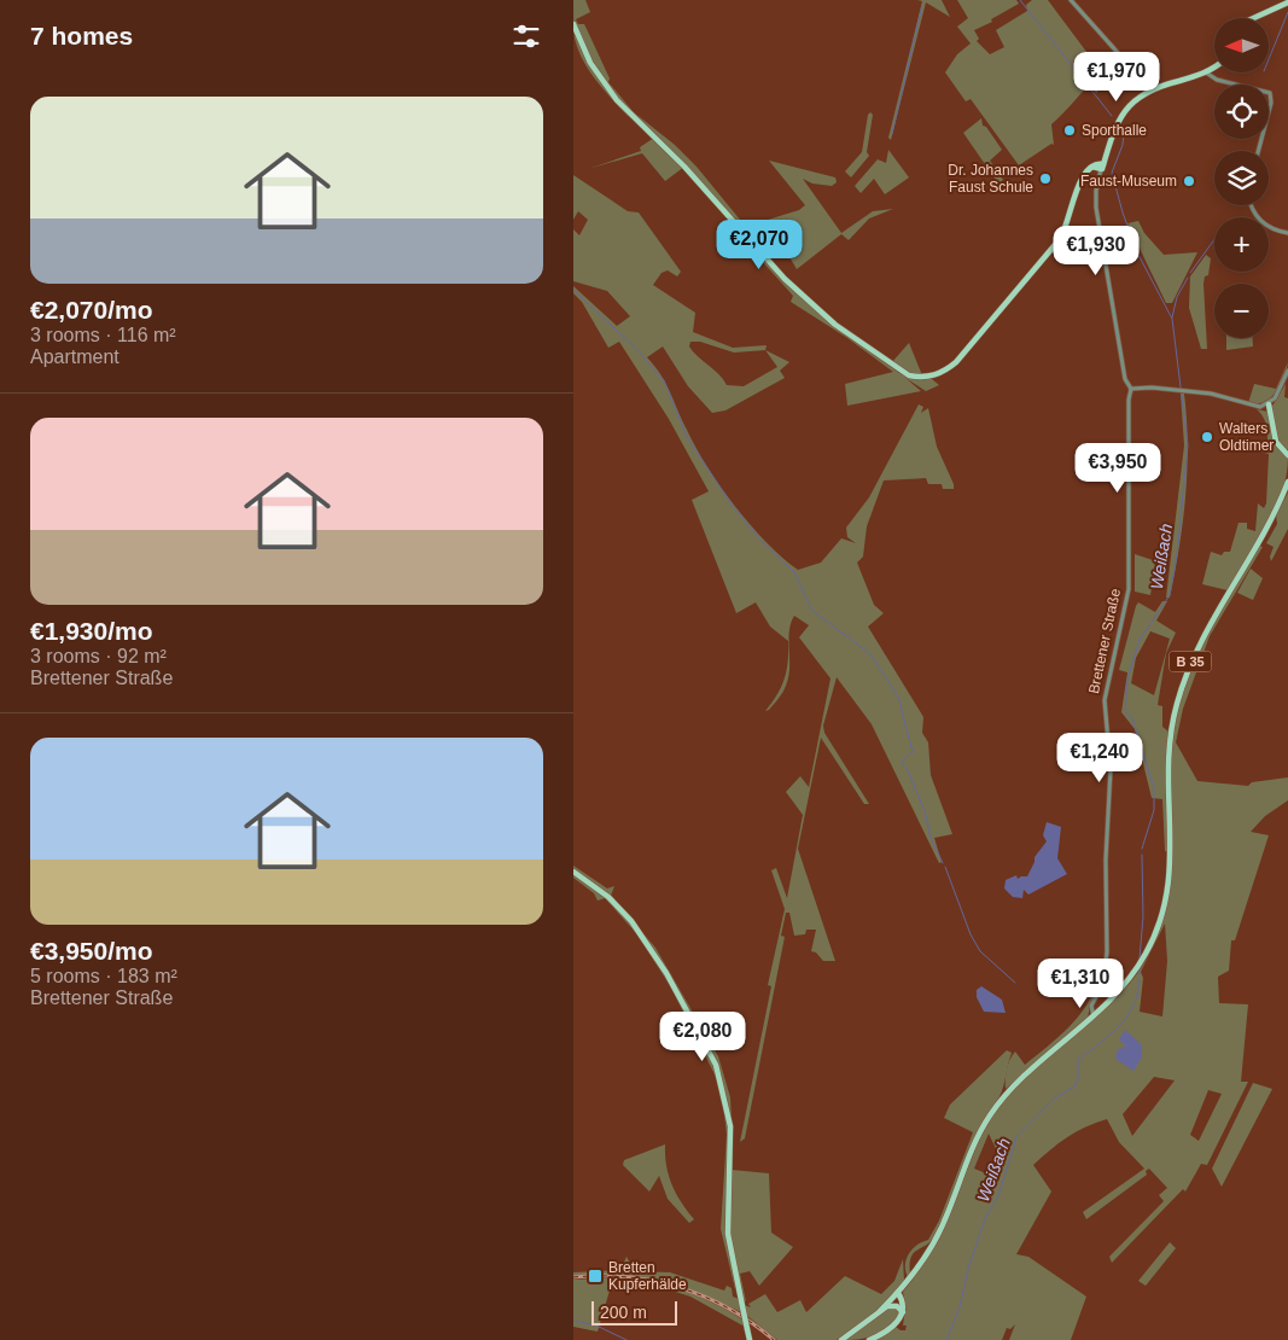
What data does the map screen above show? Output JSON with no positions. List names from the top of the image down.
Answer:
{
  "streets": {
    "main road": ["Brettener Straße", "B 35"]
  },
  "crossings": [
    ["Brettener Straße", "B 35"]
  ],
  "water": ["Weißach"],
  "places": {
    "other": [
      "Sporthalle",
      "Dr. Johannes Faust Schule",
      "Faust-Museum",
      "Walters Oldtimer"
    ],
    "transit": ["Bretten Kupferhälde"]
  },
  "scale_bar": "200 m",
  "north": "left",
  "page": {
    "heading": "7 homes",
    "map_buttons": ["+", "−"],
    "price": [
      "€1,970",
      "€2,070",
      "€1,930",
      "€3,950",
      "€1,240",
      "€1,310",
      "€2,080"
    ],
    "list": [
      {
        "name": "€2,070/mo",
        "note": "3 rooms · 116 m² · Apartment"
      },
      {
        "name": "€1,930/mo",
        "note": "3 rooms · 92 m² · Brettener Straße"
      },
      {
        "name": "€3,950/mo",
        "note": "5 rooms · 183 m² · Brettener Straße"
      }
    ],
    "scale": "200 m"
  }
}
